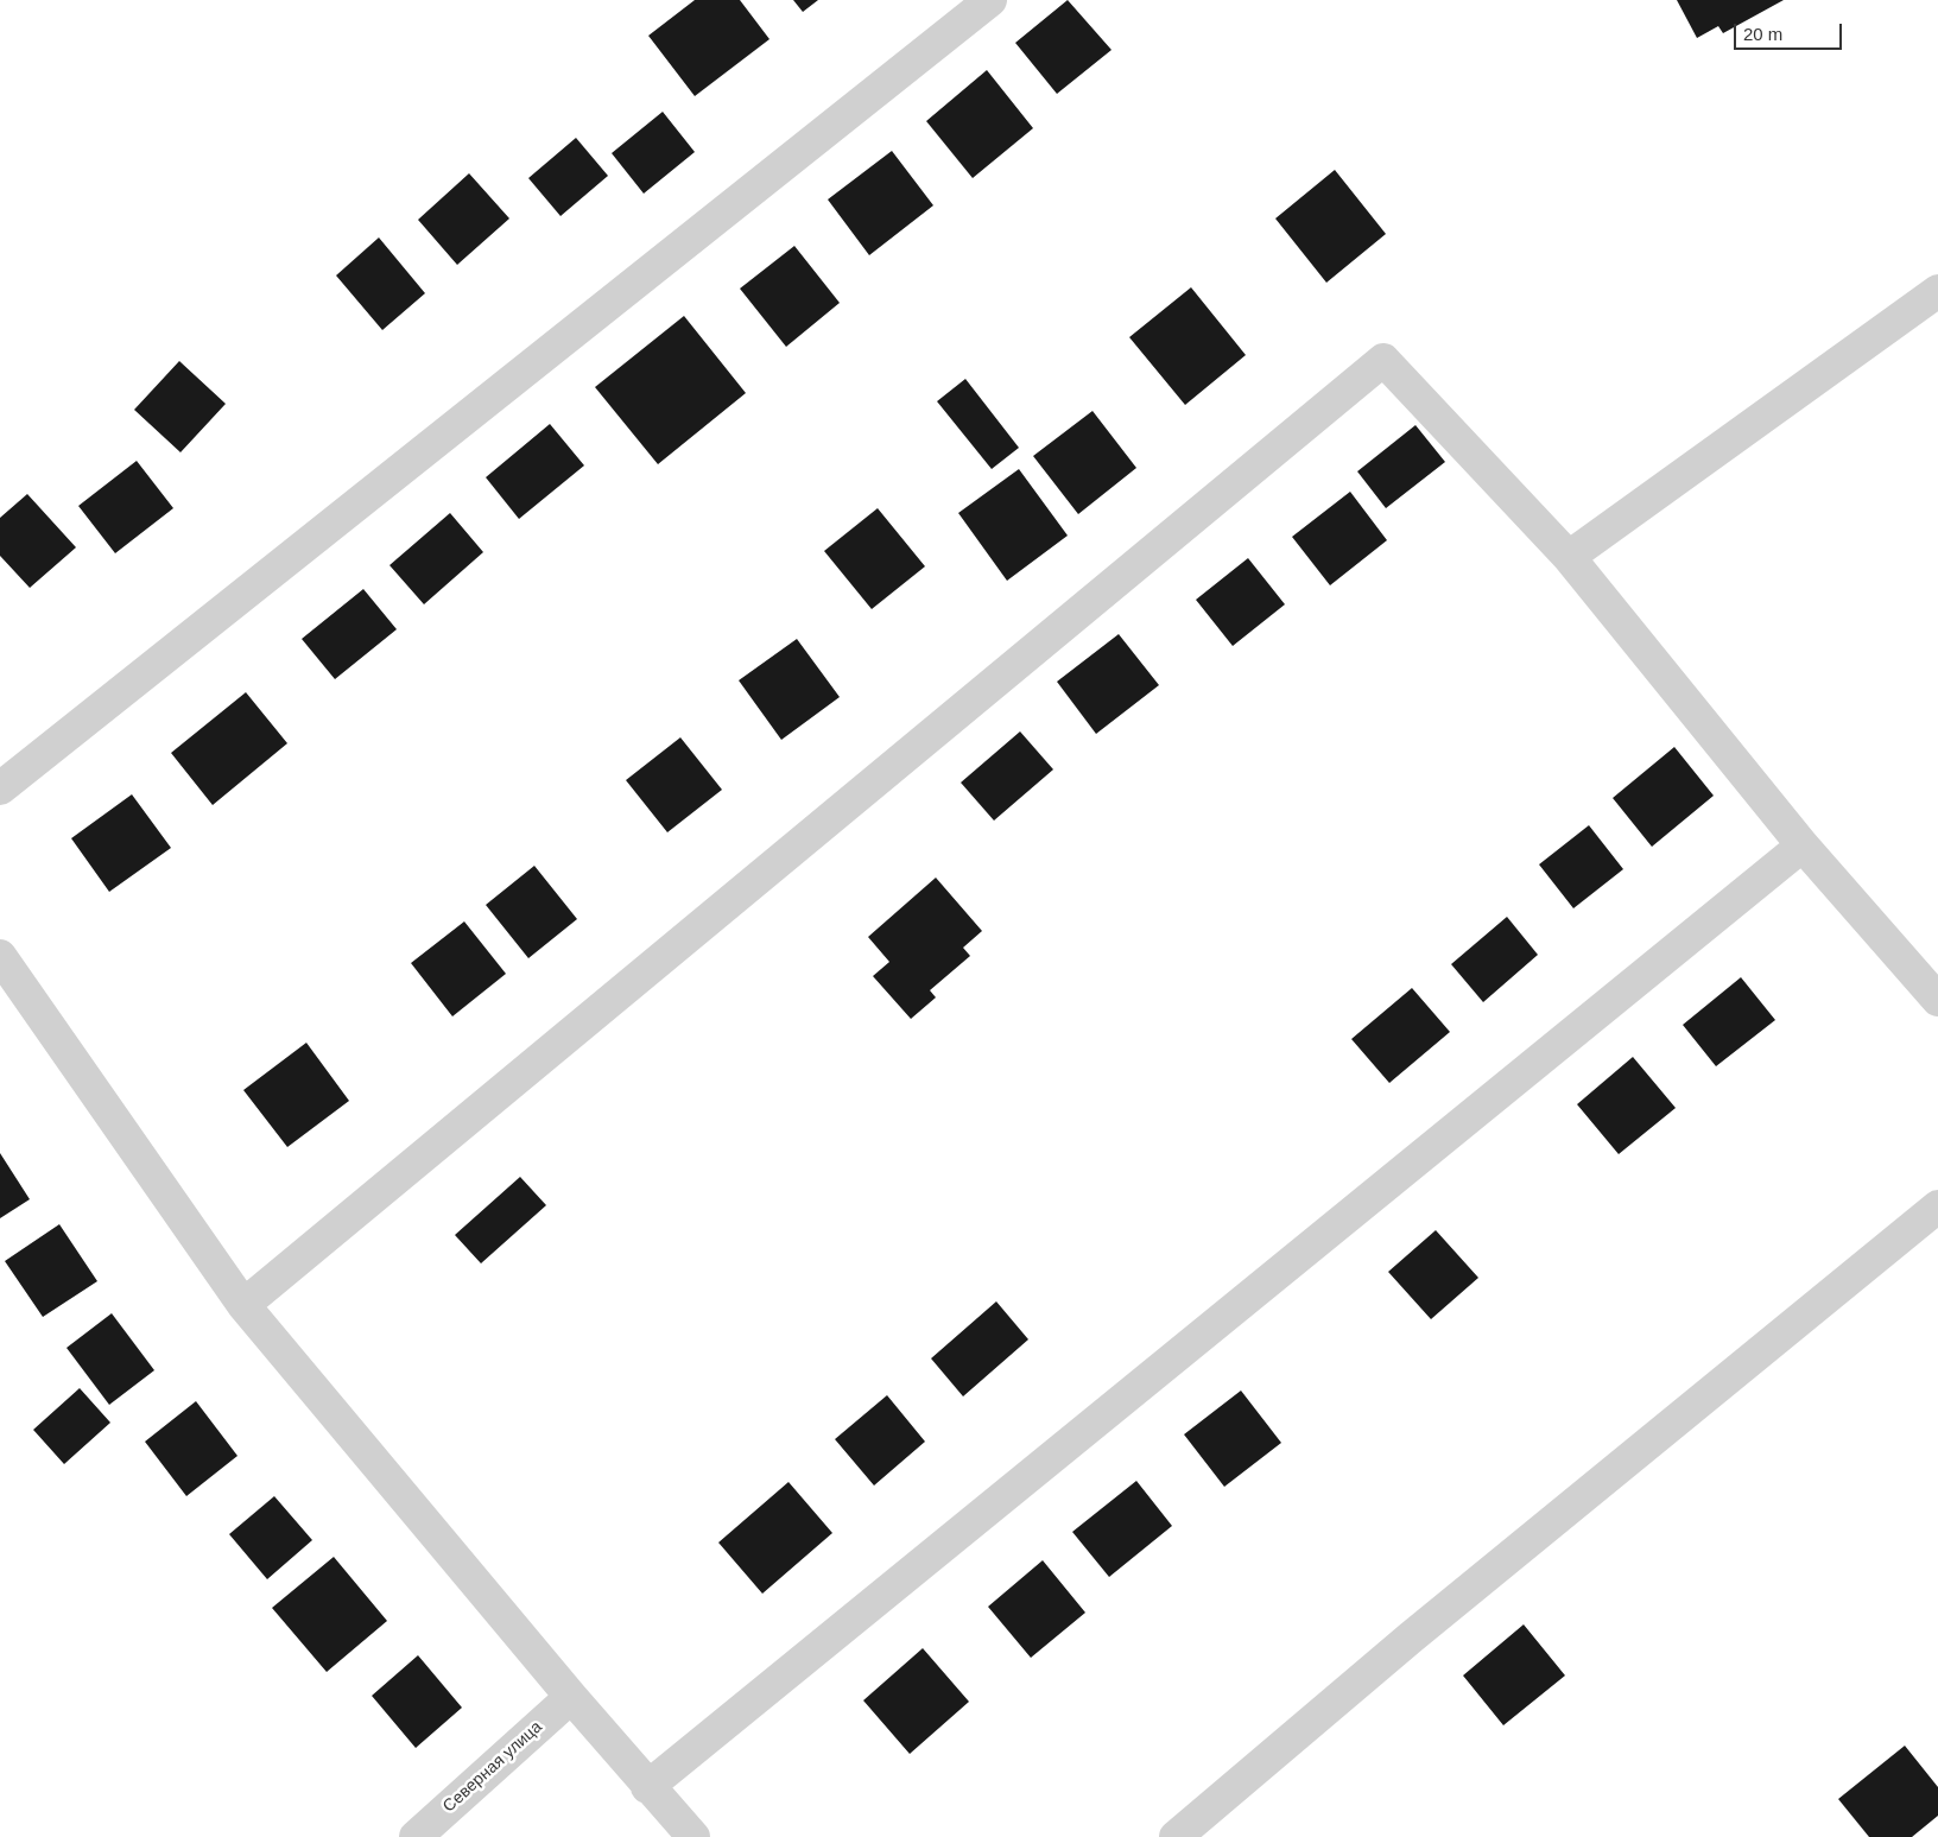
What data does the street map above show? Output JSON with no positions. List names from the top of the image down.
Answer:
{
  "streets": {
    "street": ["Северная улица"]
  },
  "scale_bar": "20 m"
}
